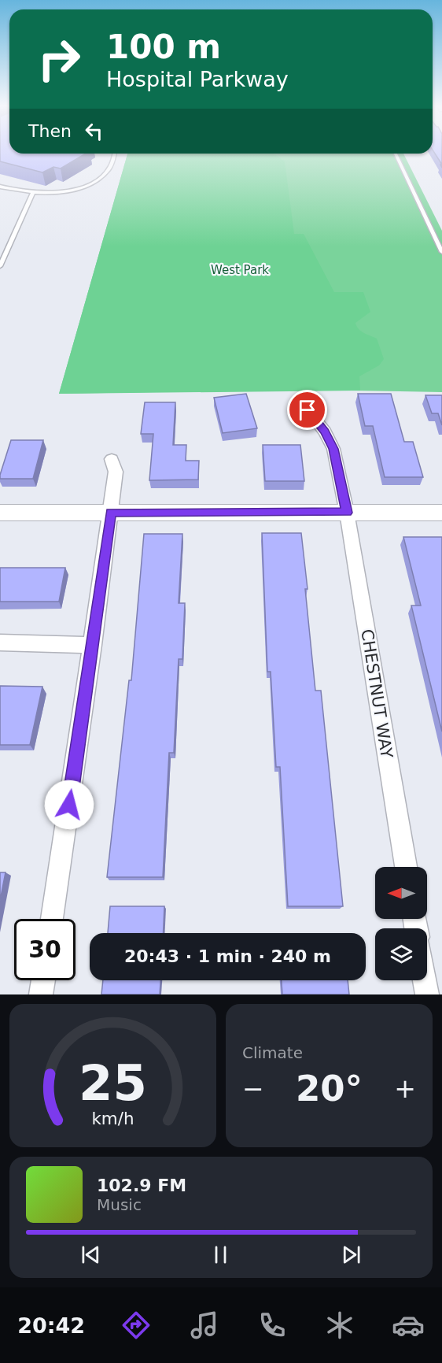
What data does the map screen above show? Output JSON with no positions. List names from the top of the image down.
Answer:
{
  "streets": {
    "street": ["CHESTNUT WAY"]
  },
  "parks": ["West Park"],
  "north": "left",
  "page": {
    "turn": ["100 m", "Hospital Parkway"],
    "then": "Then",
    "limit": "30",
    "trip": "20:43 · 1 min · 240 m",
    "tile": "Climate",
    "heat": ["−", "20°", "+"],
    "song": ["102.9 FM", "Music"],
    "tabs": "20:42",
    "gauge": ["25", "km/h"]
  }
}
